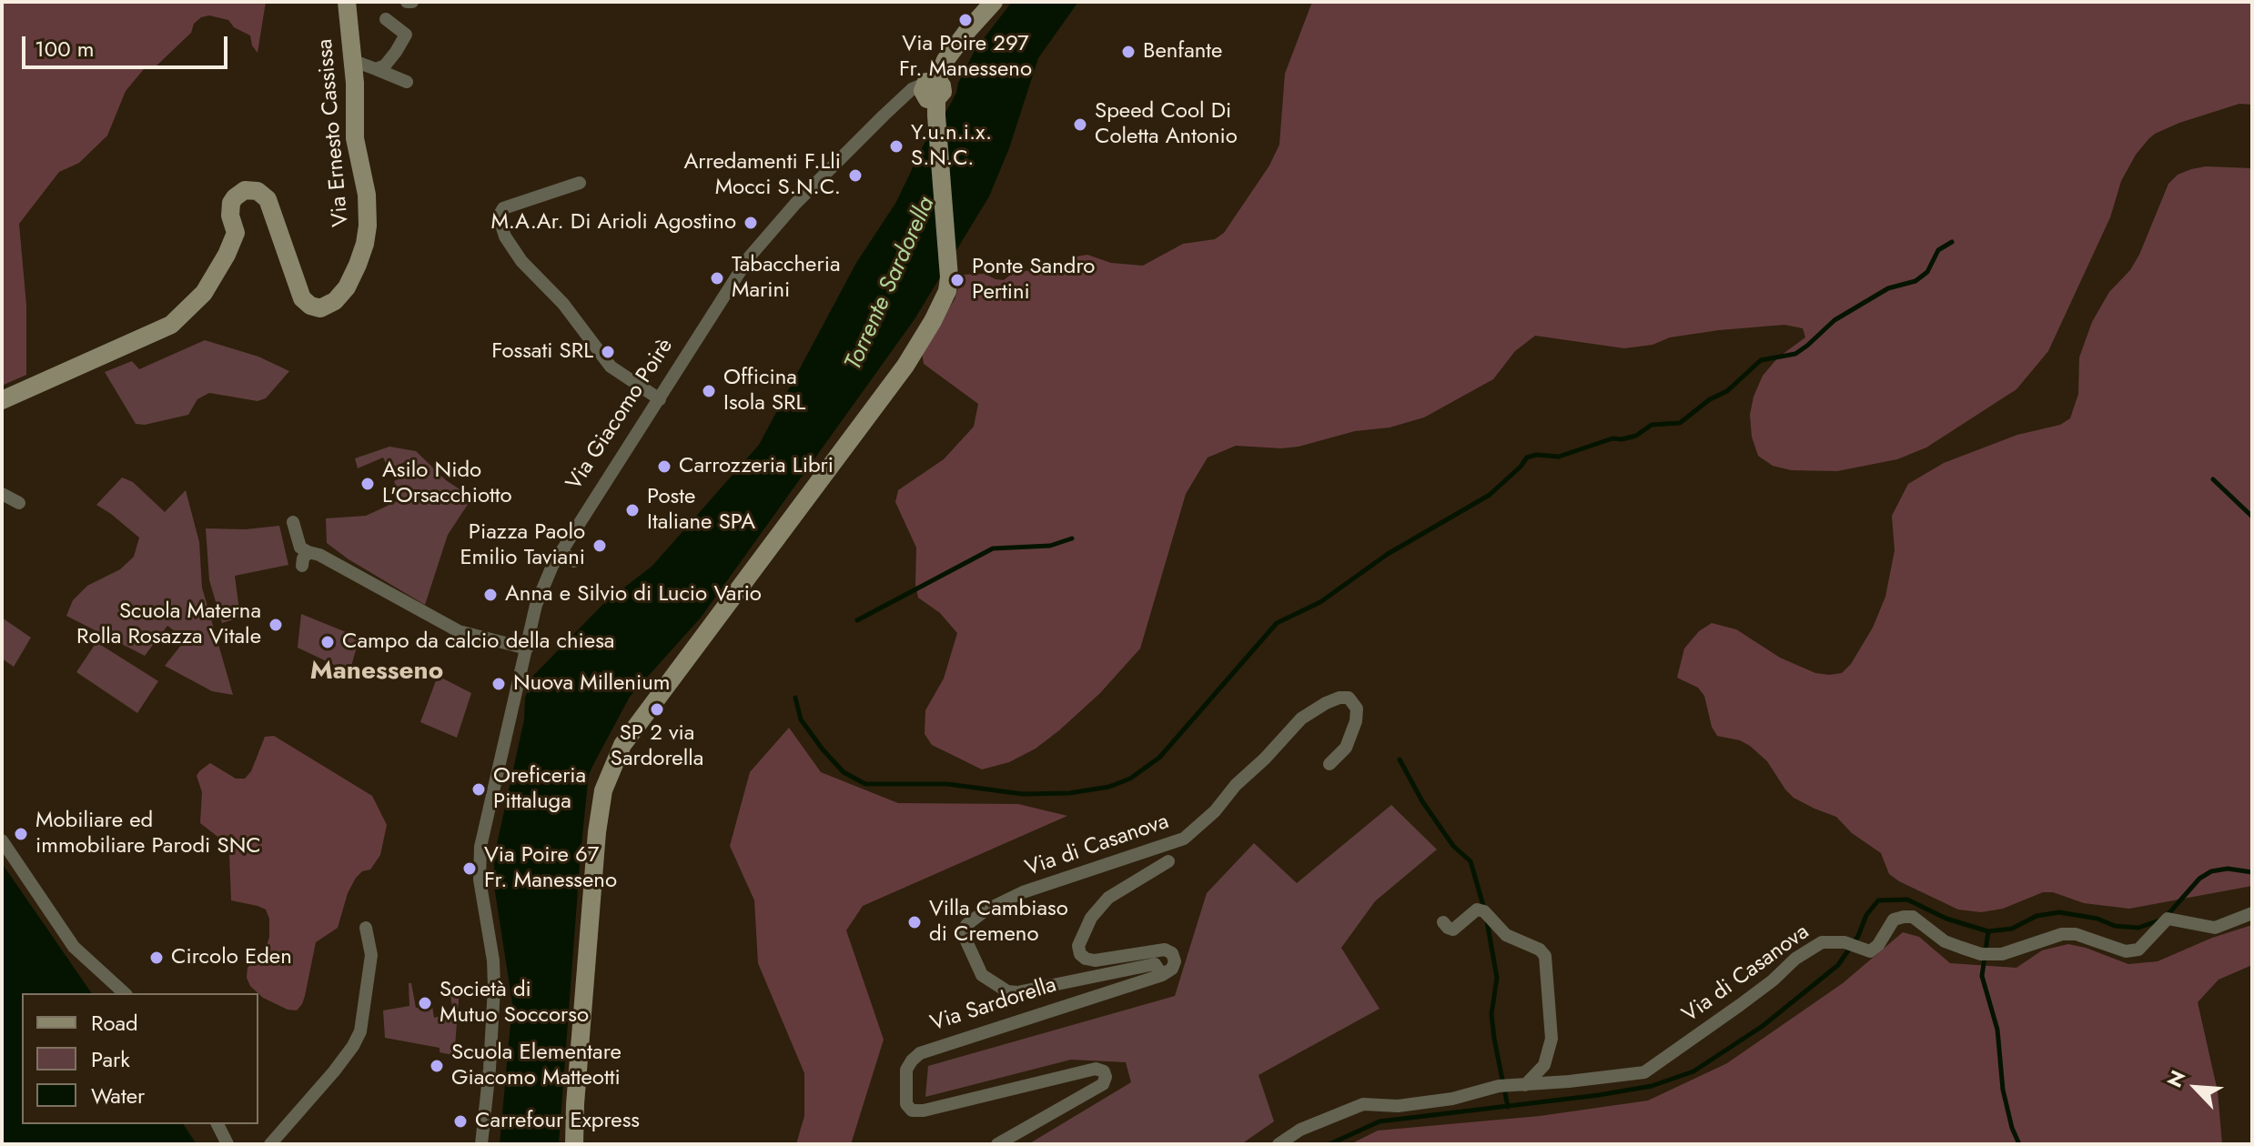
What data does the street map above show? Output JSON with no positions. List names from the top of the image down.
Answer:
{
  "streets": {
    "main road": ["Via Ernesto Cassissa", "Via Giacomo Poirè"],
    "street": ["Via di Casanova", "Via Sardorella"]
  },
  "crossings": [
    ["Via di Casanova", "Via Sardorella"]
  ],
  "districts": ["Manesseno"],
  "water": ["Torrente Sardorella"],
  "places": [
    "Via Poire 297 Fr. Manesseno",
    "Benfante",
    "Speed Cool Di Coletta Antonio",
    "Y.u.n.i.x. S.N.C.",
    "Arredamenti F.Lli Mocci S.N.C.",
    "M.A.Ar. Di Arioli Agostino",
    "Tabaccheria Marini",
    "Ponte Sandro Pertini",
    "Fossati SRL",
    "Officina Isola SRL",
    "Carrozzeria Libri",
    "Asilo Nido L'Orsacchiotto",
    "Poste Italiane SPA",
    "Piazza Paolo Emilio Taviani",
    "Anna e Silvio di Lucio Vario",
    "Scuola Materna Rolla Rosazza Vitale",
    "Campo da calcio della chiesa",
    "Nuova Millenium",
    "SP 2 via Sardorella",
    "Oreficeria Pittaluga",
    "Mobiliare ed immobiliare Parodi SNC",
    "Via Poire 67 Fr. Manesseno",
    "Villa Cambiaso di Cremeno",
    "Circolo Eden",
    "Società di Mutuo Soccorso",
    "Scuola Elementare Giacomo Matteotti",
    "Carrefour Express"
  ],
  "legend": ["Road", "Park", "Water"],
  "scale_bar": "100 m",
  "north": "top left"
}
